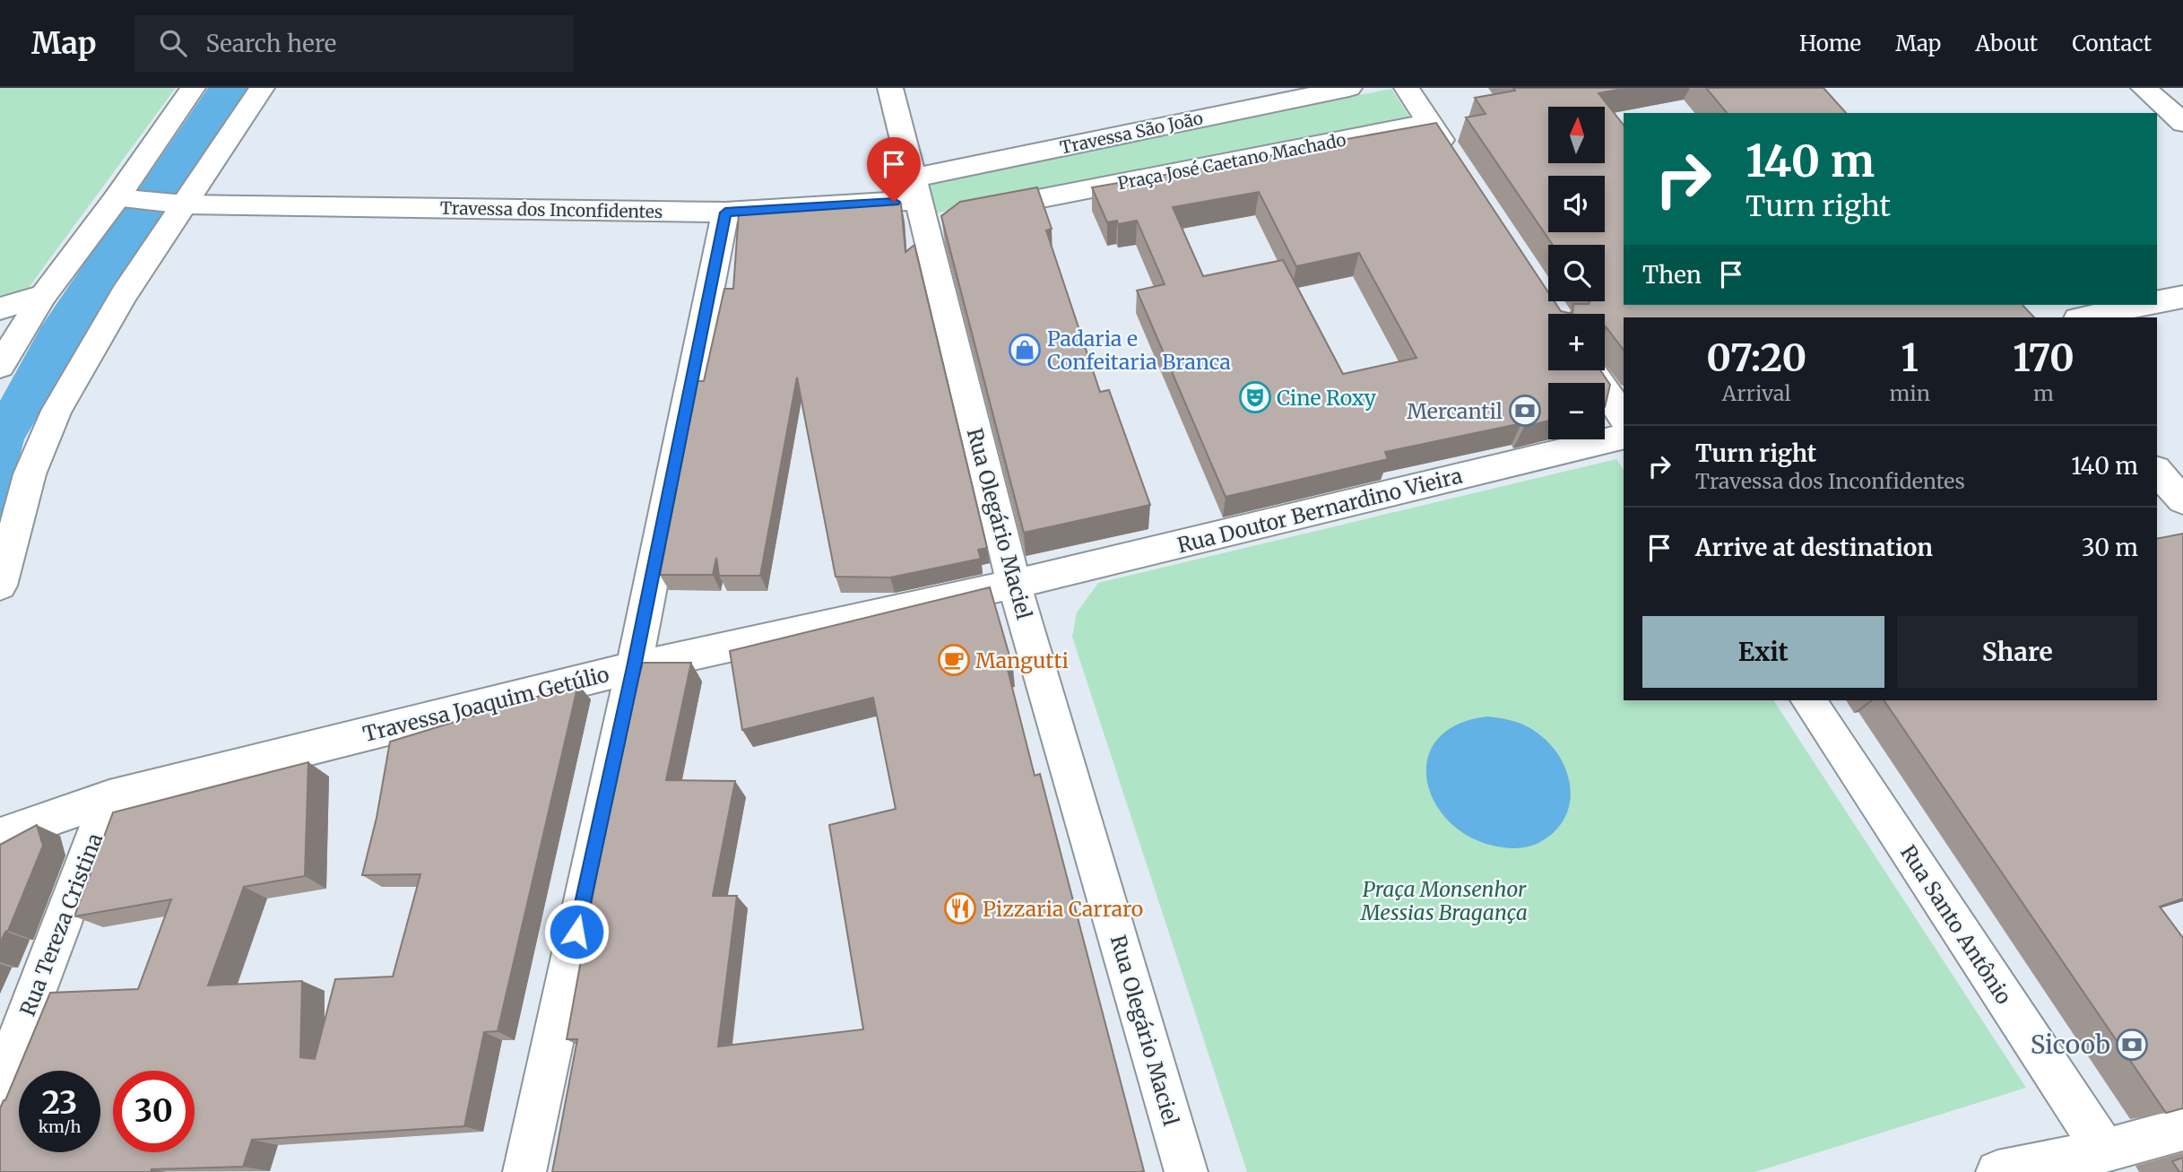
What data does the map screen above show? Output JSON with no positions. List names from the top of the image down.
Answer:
{
  "streets": {
    "street": [
      "Travessa São João",
      "Praça José Caetano Machado",
      "Travessa dos Inconfidentes",
      "Rua Doutor Bernardino Vieira",
      "Rua Olegário Maciel",
      "Travessa Joaquim Getúlio",
      "Rua Tereza Cristina",
      "Rua Santo Antônio"
    ]
  },
  "crossings": [
    ["Travessa São João", "Praça José Caetano Machado"],
    ["Travessa São João", "Travessa dos Inconfidentes"],
    ["Travessa São João", "Rua Olegário Maciel"],
    ["Praça José Caetano Machado", "Travessa dos Inconfidentes"],
    ["Praça José Caetano Machado", "Rua Olegário Maciel"],
    ["Travessa dos Inconfidentes", "Rua Olegário Maciel"],
    ["Rua Doutor Bernardino Vieira", "Rua Olegário Maciel"],
    ["Rua Doutor Bernardino Vieira", "Travessa Joaquim Getúlio"],
    ["Rua Olegário Maciel", "Travessa Joaquim Getúlio"],
    ["Travessa Joaquim Getúlio", "Rua Tereza Cristina"]
  ],
  "parks": ["Praça Monsenhor Messias Bragança"],
  "places": {
    "shop": ["Padaria e Confeitaria Branca"],
    "theatre": ["Cine Roxy"],
    "bank": ["Mercantil", "Sicoob"],
    "cafe": ["Mangutti"],
    "restaurant": ["Pizzaria Carraro"]
  },
  "north": "top",
  "page": {
    "header": "Map",
    "search": "Search here",
    "nav": [
      "Home",
      "Map",
      "About",
      "Contact"
    ],
    "map_buttons": ["+", "−"],
    "turn": ["140 m", "Turn right"],
    "then": "Then",
    "eta": [
      "07:20",
      "Arrival",
      "1",
      "min",
      "170",
      "m"
    ],
    "list": [
      {
        "name": "Turn right",
        "note": "Travessa dos Inconfidentes",
        "value": "140 m"
      },
      {
        "name": "Arrive at destination",
        "value": "30 m"
      }
    ],
    "buttons": ["Exit", "Share"],
    "speed": "23 km/h",
    "limit": "30"
  }
}
